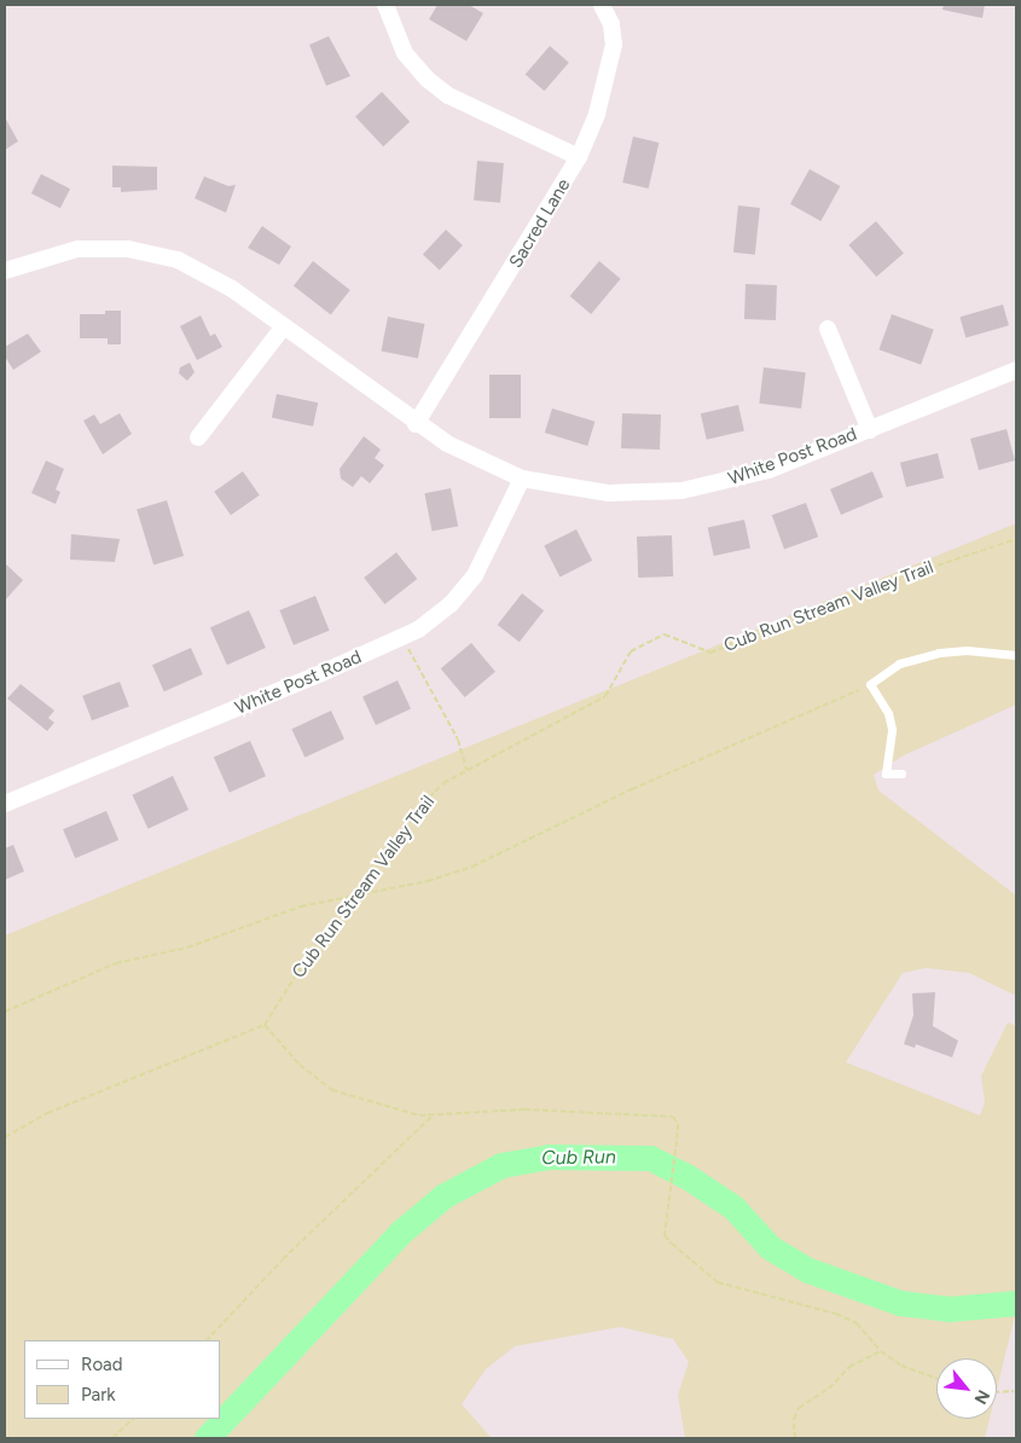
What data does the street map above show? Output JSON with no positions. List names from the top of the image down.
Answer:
{
  "streets": {
    "street": ["Sacred Lane", "White Post Road"],
    "path": ["Cub Run Stream Valley Trail"]
  },
  "crossings": [
    ["Sacred Lane", "White Post Road"]
  ],
  "water": ["Cub Run"],
  "legend": ["Road", "Park"],
  "north": "bottom right"
}
